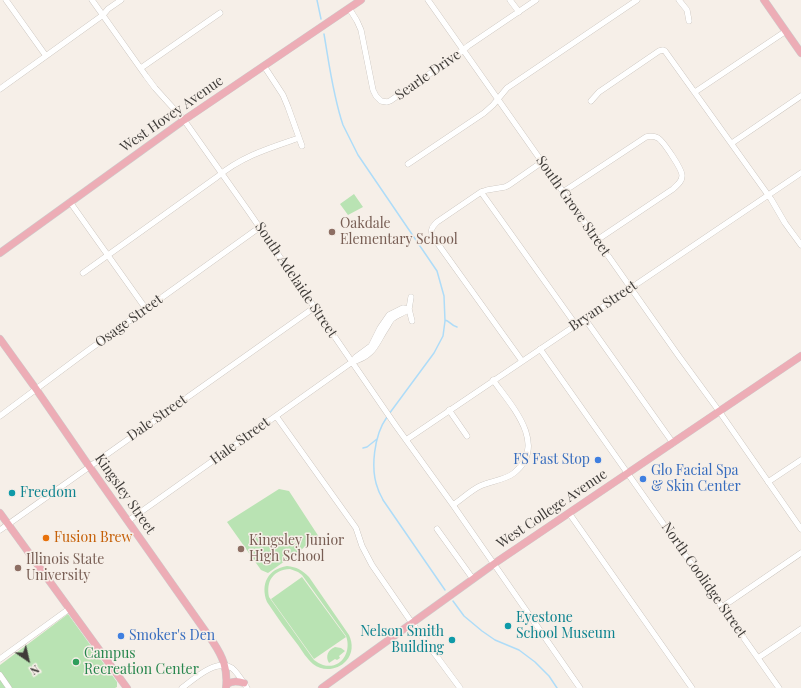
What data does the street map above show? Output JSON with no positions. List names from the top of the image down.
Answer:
{
  "streets": {
    "main road": ["West Hovey Avenue", "Kingsley Street", "West College Avenue"],
    "street": [
      "Searle Drive",
      "South Grove Street",
      "South Adelaide Street",
      "Bryan Street",
      "Osage Street",
      "Dale Street",
      "Hale Street",
      "North Coolidge Street"
    ]
  },
  "crossings": [
    ["Searle Drive", "West Hovey Avenue"],
    ["Searle Drive", "South Grove Street"],
    ["West Hovey Avenue", "South Adelaide Street"],
    ["South Grove Street", "Bryan Street"],
    ["South Grove Street", "West College Avenue"],
    ["South Adelaide Street", "Bryan Street"],
    ["South Adelaide Street", "Osage Street"],
    ["South Adelaide Street", "Dale Street"],
    ["South Adelaide Street", "Hale Street"],
    ["South Adelaide Street", "West College Avenue"],
    ["Bryan Street", "North Coolidge Street"],
    ["Osage Street", "Kingsley Street"],
    ["Dale Street", "Kingsley Street"],
    ["Hale Street", "Kingsley Street"],
    ["West College Avenue", "North Coolidge Street"]
  ],
  "places": [
    "Oakdale Elementary School",
    "FS Fast Stop",
    "Glo Facial Spa & Skin Center",
    "Freedom",
    "Fusion Brew",
    "Kingsley Junior High School",
    "Illinois State University",
    "Eyestone School Museum",
    "Smoker's Den",
    "Nelson Smith Building",
    "Campus Recreation Center"
  ],
  "north": "bottom right"
}
